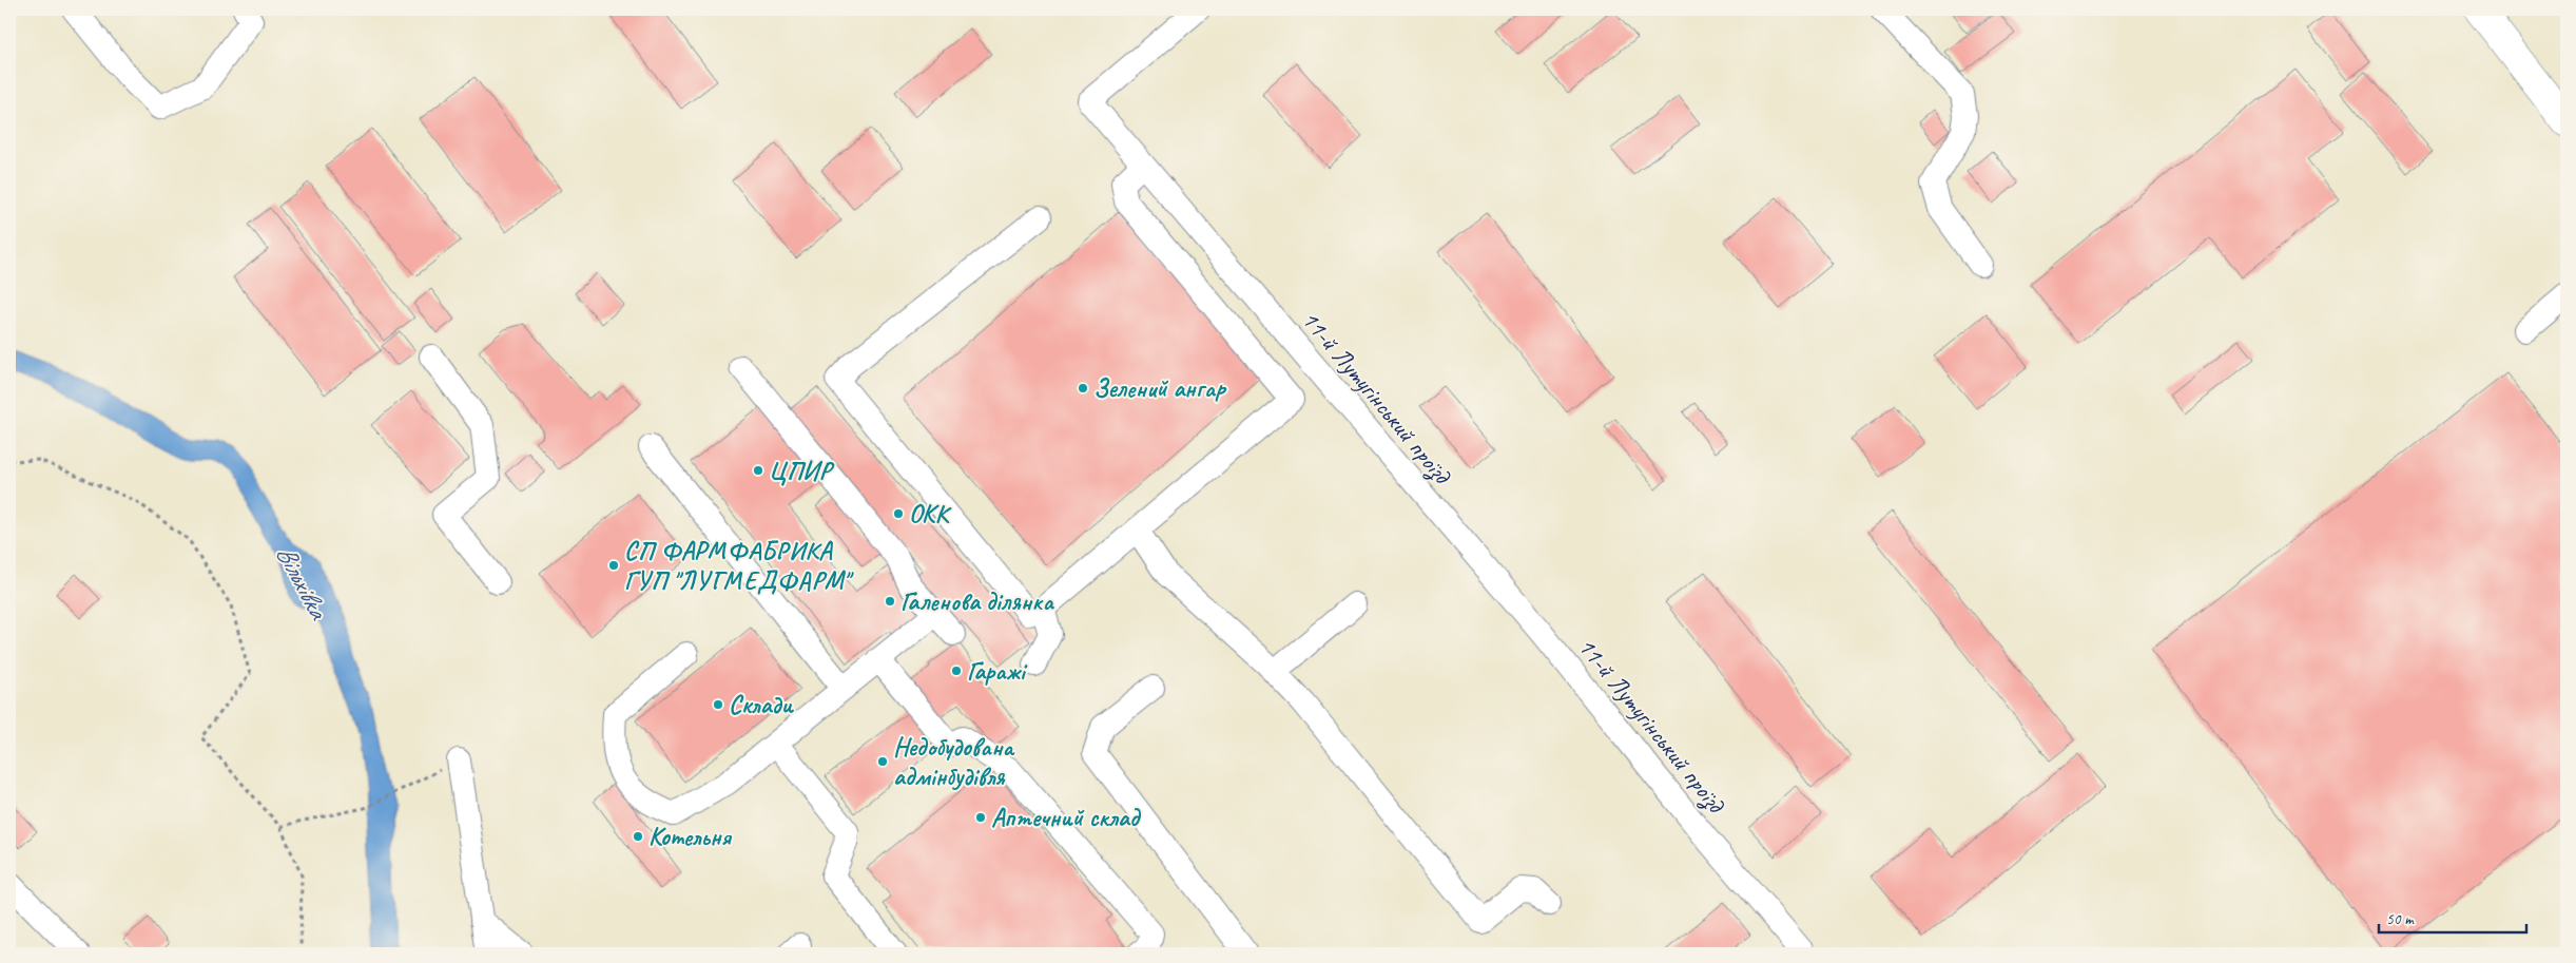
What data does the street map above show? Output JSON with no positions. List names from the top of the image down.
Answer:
{
  "streets": {
    "street": ["11-й Лутугінський проїзд"]
  },
  "water": ["Вільхівка"],
  "places": [
    "Зелений ангар",
    "ЦПИР",
    "ОКК",
    "СП ФАРМФАБРИКА ГУП \"ЛУГМЕДФАРМ\"",
    "Галенова ділянка",
    "Гаражі",
    "Склади",
    "Недобудована адмінбудівля",
    "Аптечний склад",
    "Котельня"
  ],
  "scale_bar": "50 m"
}
